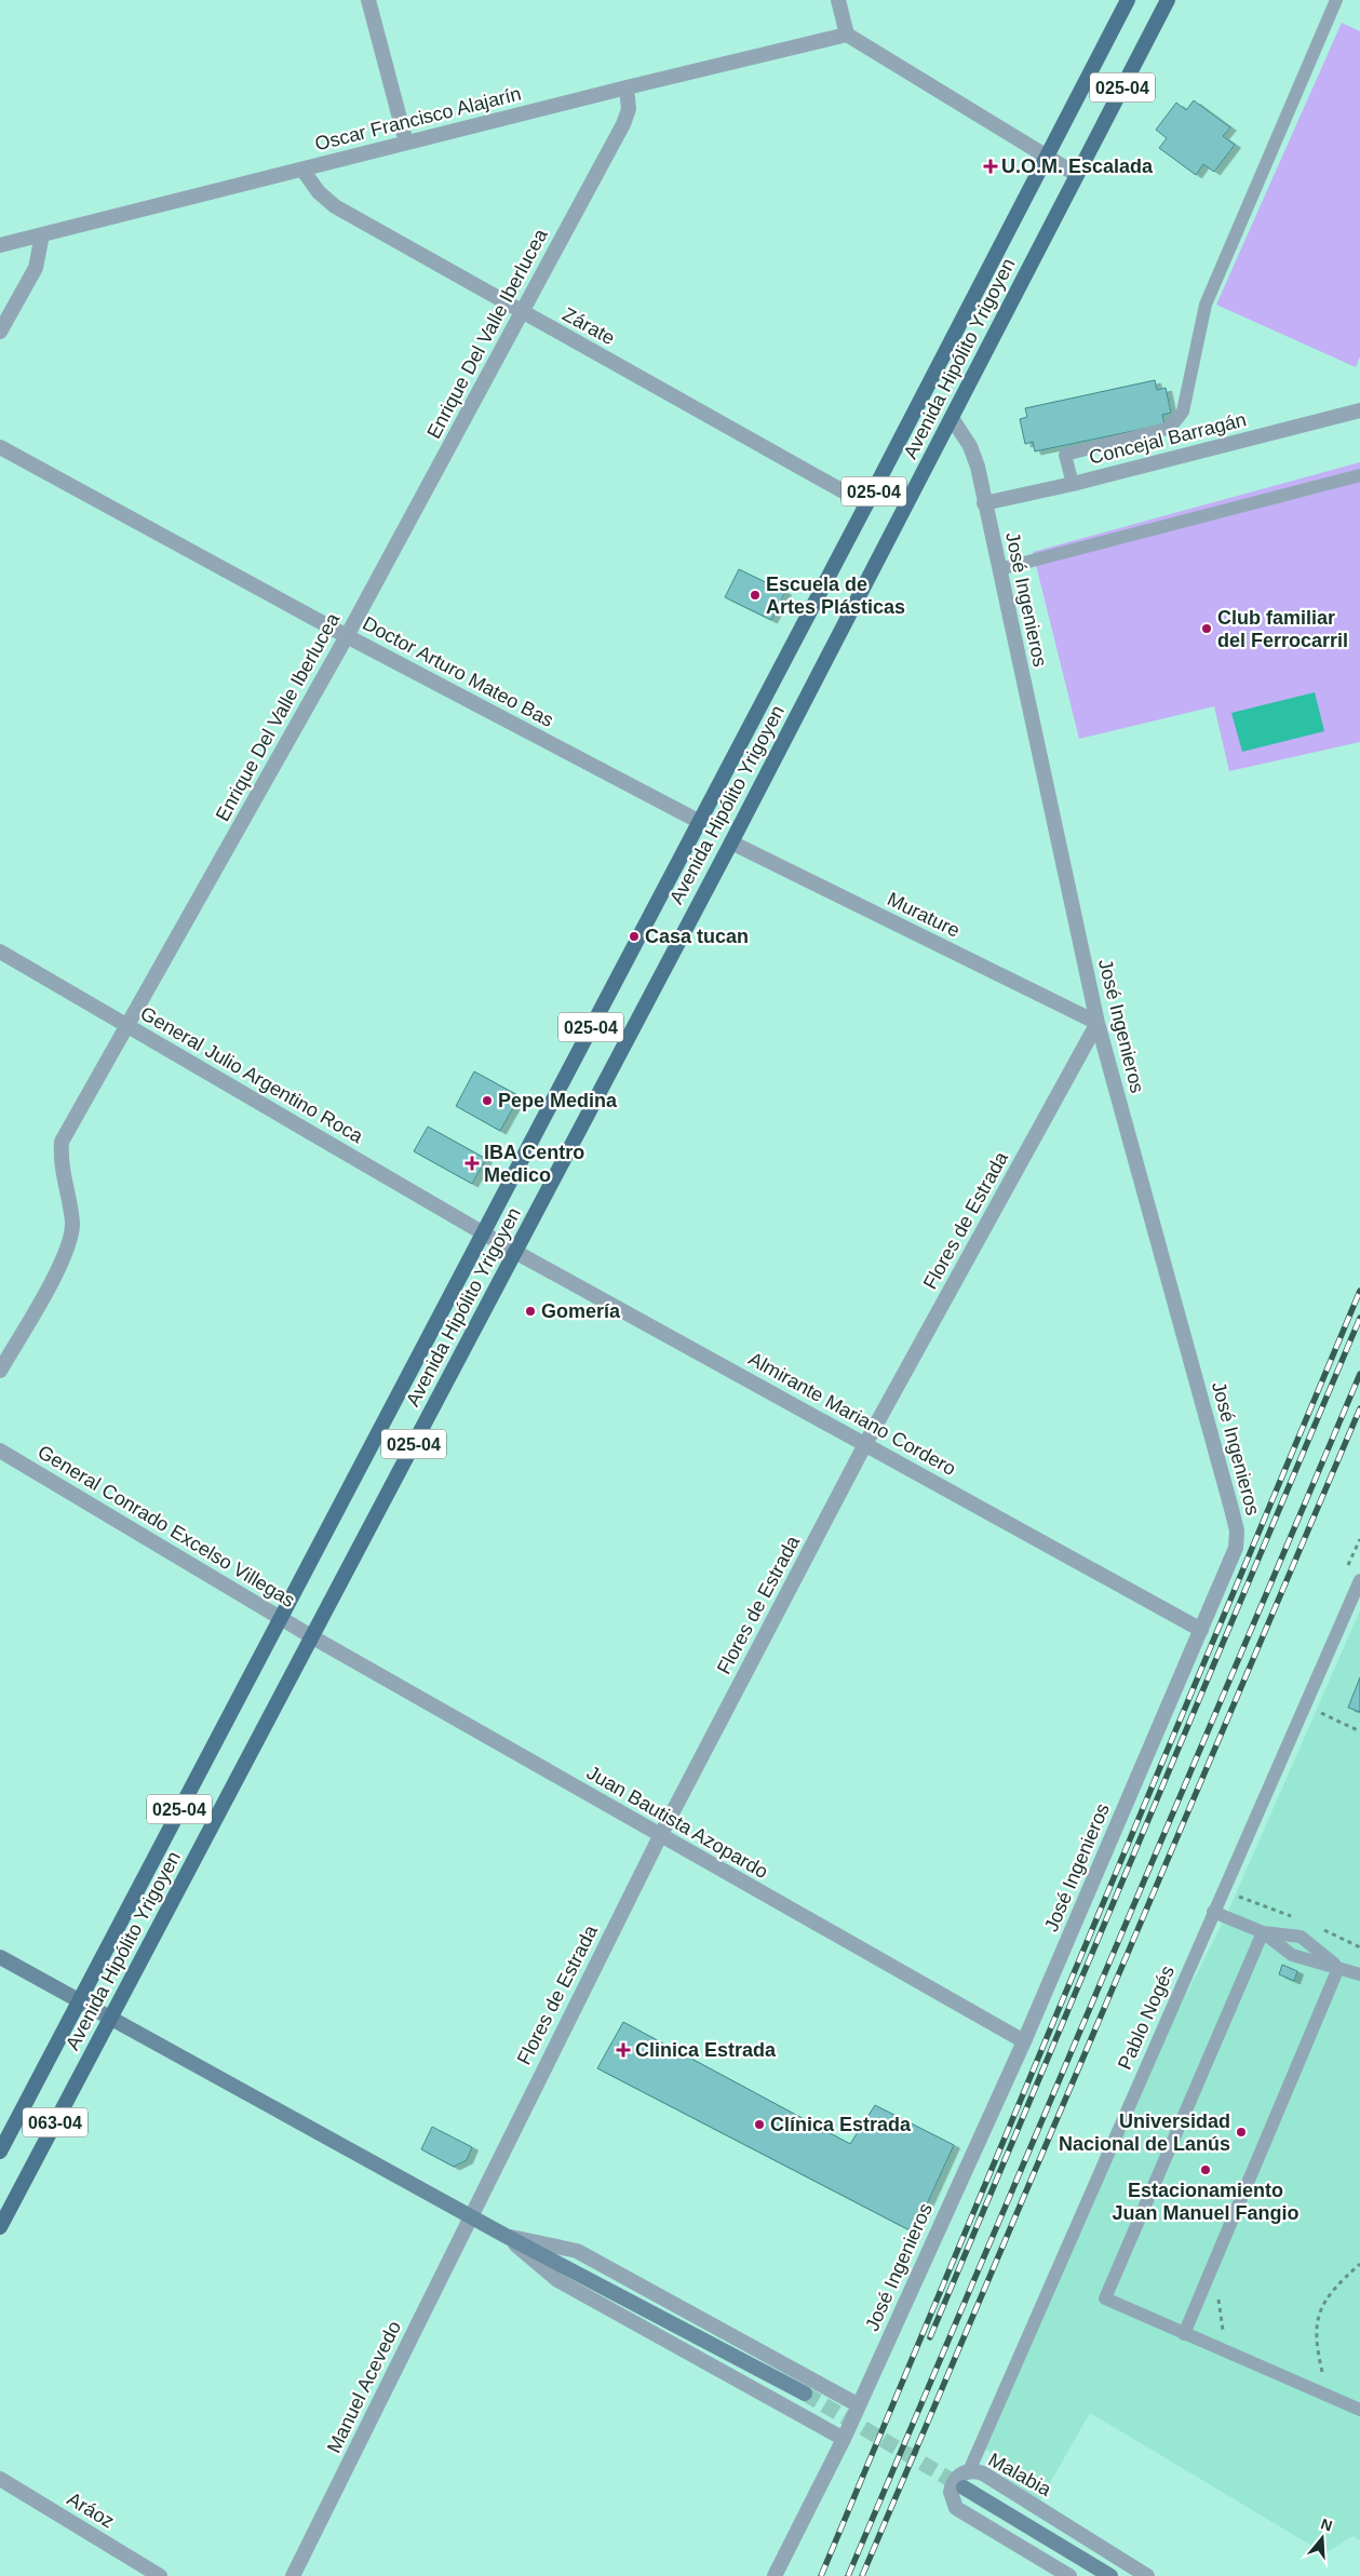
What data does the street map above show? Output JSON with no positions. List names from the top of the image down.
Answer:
{
  "streets": {
    "main road": [
      "025-04",
      "Avenida Hipólito Yrigoyen",
      "063-04",
      "Malabia"
    ],
    "street": [
      "Oscar Francisco Alajarín",
      "Zárate",
      "Enrique Del Valle Iberlucea",
      "Concejal Barragán",
      "José Ingenieros",
      "Doctor Arturo Mateo Bas",
      "Murature",
      "General Julio Argentino Roca",
      "Flores de Estrada",
      "Almirante Mariano Cordero",
      "General Conrado Excelso Villegas",
      "Juan Bautista Azopardo",
      "Manuel Acevedo",
      "Aráoz"
    ],
    "lane": ["Pablo Nogés"]
  },
  "crossings": [
    ["Oscar Francisco Alajarín", "Zárate"],
    ["Oscar Francisco Alajarín", "Enrique Del Valle Iberlucea"],
    ["Zárate", "Enrique Del Valle Iberlucea"],
    ["Zárate", "Avenida Hipólito Yrigoyen"],
    ["Enrique Del Valle Iberlucea", "Doctor Arturo Mateo Bas"],
    ["Enrique Del Valle Iberlucea", "General Julio Argentino Roca"],
    ["Avenida Hipólito Yrigoyen", "José Ingenieros"],
    ["Avenida Hipólito Yrigoyen", "Doctor Arturo Mateo Bas"],
    ["Avenida Hipólito Yrigoyen", "Murature"],
    ["Avenida Hipólito Yrigoyen", "General Julio Argentino Roca"],
    ["Avenida Hipólito Yrigoyen", "Almirante Mariano Cordero"],
    ["Avenida Hipólito Yrigoyen", "General Conrado Excelso Villegas"],
    ["Avenida Hipólito Yrigoyen", "Juan Bautista Azopardo"],
    ["Concejal Barragán", "José Ingenieros"],
    ["José Ingenieros", "Murature"],
    ["José Ingenieros", "Flores de Estrada"],
    ["José Ingenieros", "Almirante Mariano Cordero"],
    ["José Ingenieros", "Juan Bautista Azopardo"],
    ["Murature", "Flores de Estrada"],
    ["General Julio Argentino Roca", "Almirante Mariano Cordero"],
    ["Flores de Estrada", "Almirante Mariano Cordero"],
    ["Flores de Estrada", "Juan Bautista Azopardo"],
    ["Flores de Estrada", "Manuel Acevedo"],
    ["General Conrado Excelso Villegas", "Juan Bautista Azopardo"],
    ["Pablo Nogés", "Malabia"]
  ],
  "places": {
    "health": ["U.O.M. Escalada", "IBA Centro Medico", "Clinica Estrada"],
    "other": [
      "Escuela de Artes Plásticas",
      "Club familiar del Ferrocarril",
      "Casa tucan",
      "Pepe Medina",
      "Gomería",
      "Clínica Estrada",
      "Universidad Nacional de Lanús",
      "Estacionamiento Juan Manuel Fangio"
    ]
  },
  "north": "top"
}
